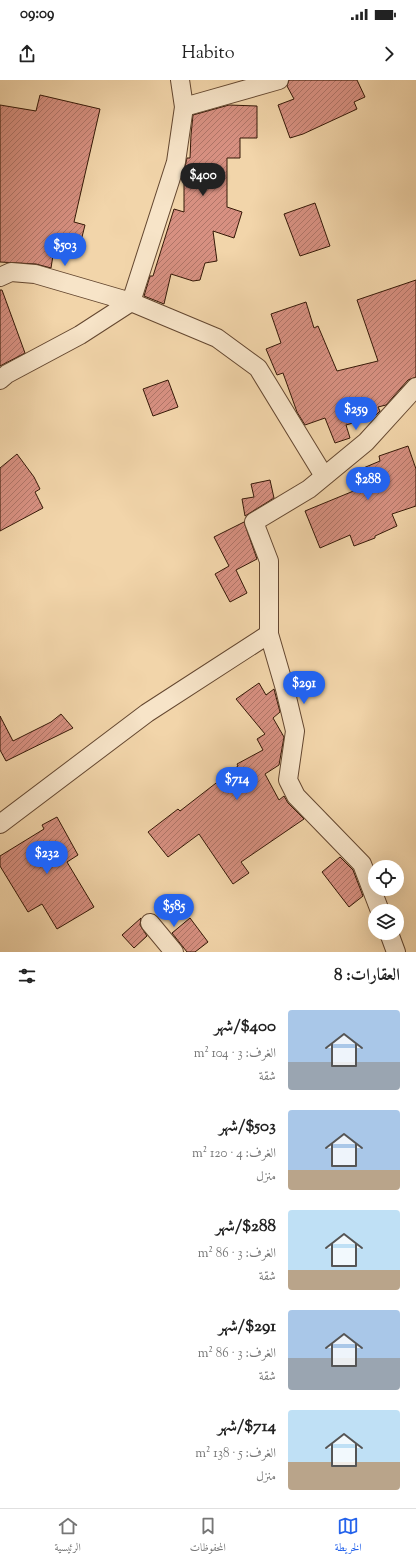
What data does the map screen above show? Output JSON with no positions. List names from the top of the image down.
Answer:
{
  "page": {
    "status": "09:09",
    "header": "Habito",
    "price": [
      "$400",
      "$503",
      "$259",
      "$288",
      "$291",
      "$714",
      "$232",
      "$585"
    ],
    "heading": "العقارات: 8",
    "list": [
      {
        "name": "$400/شهر",
        "note": "الغرف: 3 · 104 m² · شقة"
      },
      {
        "name": "$503/شهر",
        "note": "الغرف: 4 · 120 m² · منزل"
      },
      {
        "name": "$288/شهر",
        "note": "الغرف: 3 · 86 m² · شقة"
      },
      {
        "name": "$291/شهر",
        "note": "الغرف: 3 · 86 m² · شقة"
      },
      {
        "name": "$714/شهر",
        "note": "الغرف: 5 · 138 m² · منزل"
      }
    ],
    "tabs": ["الخريطة", "المحفوظات", "الرئيسية"]
  }
}
